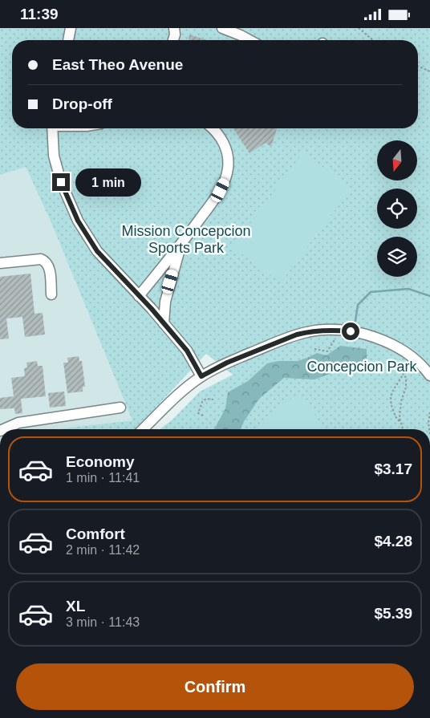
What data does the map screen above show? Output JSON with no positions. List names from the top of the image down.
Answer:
{
  "parks": ["Mission Concepcion Sports Park", "Concepcion Park"],
  "north": "bottom",
  "page": {
    "status": "11:39",
    "banner": ["East Theo Avenue", "Drop-off"],
    "bubble": "1 min",
    "list": [
      {
        "name": "Economy",
        "note": "1 min · 11:41",
        "value": "$3.17"
      },
      {
        "name": "Comfort",
        "note": "2 min · 11:42",
        "value": "$4.28"
      },
      {
        "name": "XL",
        "note": "3 min · 11:43",
        "value": "$5.39"
      }
    ],
    "buttons": "Confirm"
  }
}
